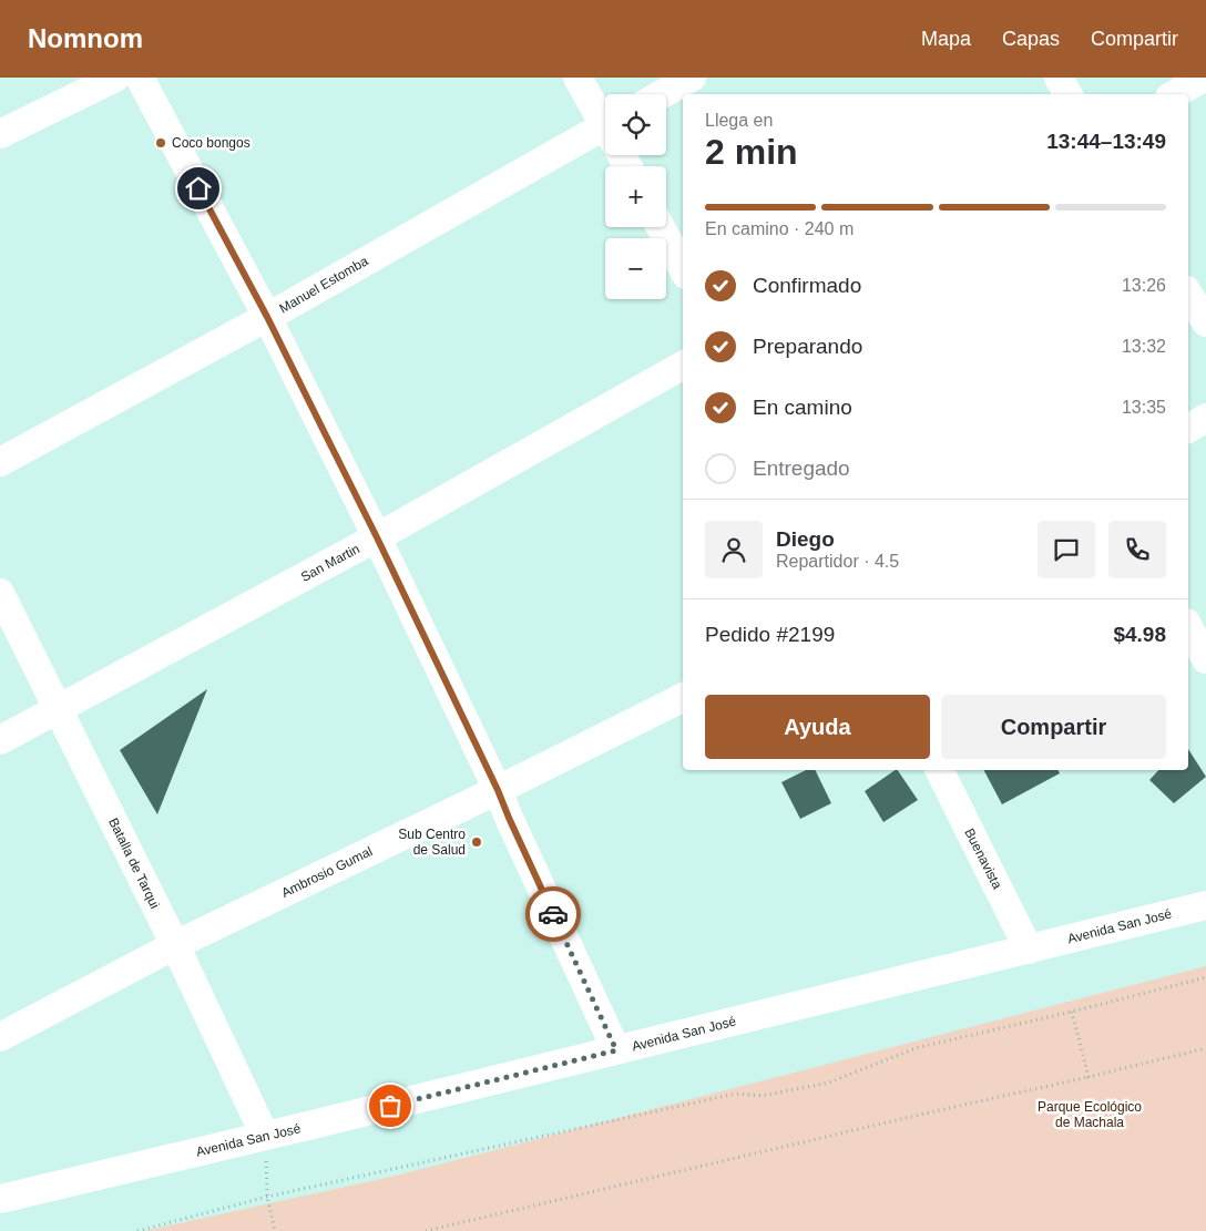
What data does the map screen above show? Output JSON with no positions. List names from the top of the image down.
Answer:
{
  "streets": {
    "street": [
      "Manuel Estomba",
      "San Martin",
      "Buenavista",
      "Batalla de Tarqui",
      "Ambrosio Gumal",
      "Avenida San José"
    ]
  },
  "crossings": [
    ["San Martin", "Batalla de Tarqui"],
    ["Buenavista", "Avenida San José"],
    ["Batalla de Tarqui", "Ambrosio Gumal"],
    ["Batalla de Tarqui", "Avenida San José"]
  ],
  "parks": ["Parque Ecológico de Machala"],
  "places": ["Coco bongos", "Sub Centro de Salud"],
  "page": {
    "header": "Nomnom",
    "nav": ["Mapa", "Capas", "Compartir"],
    "map_buttons": ["+", "−"],
    "heading": ["2 min", "Llega en", "13:44–13:49"],
    "panel": [
      "Diego",
      "Repartidor · 4.5",
      "Pedido #2199",
      "$4.98"
    ],
    "bar": "En camino · 240 m",
    "list": [
      ["Confirmado", "13:26"],
      ["Preparando", "13:32"],
      ["En camino", "13:35"],
      "Entregado"
    ],
    "buttons": ["Ayuda", "Compartir"]
  }
}
